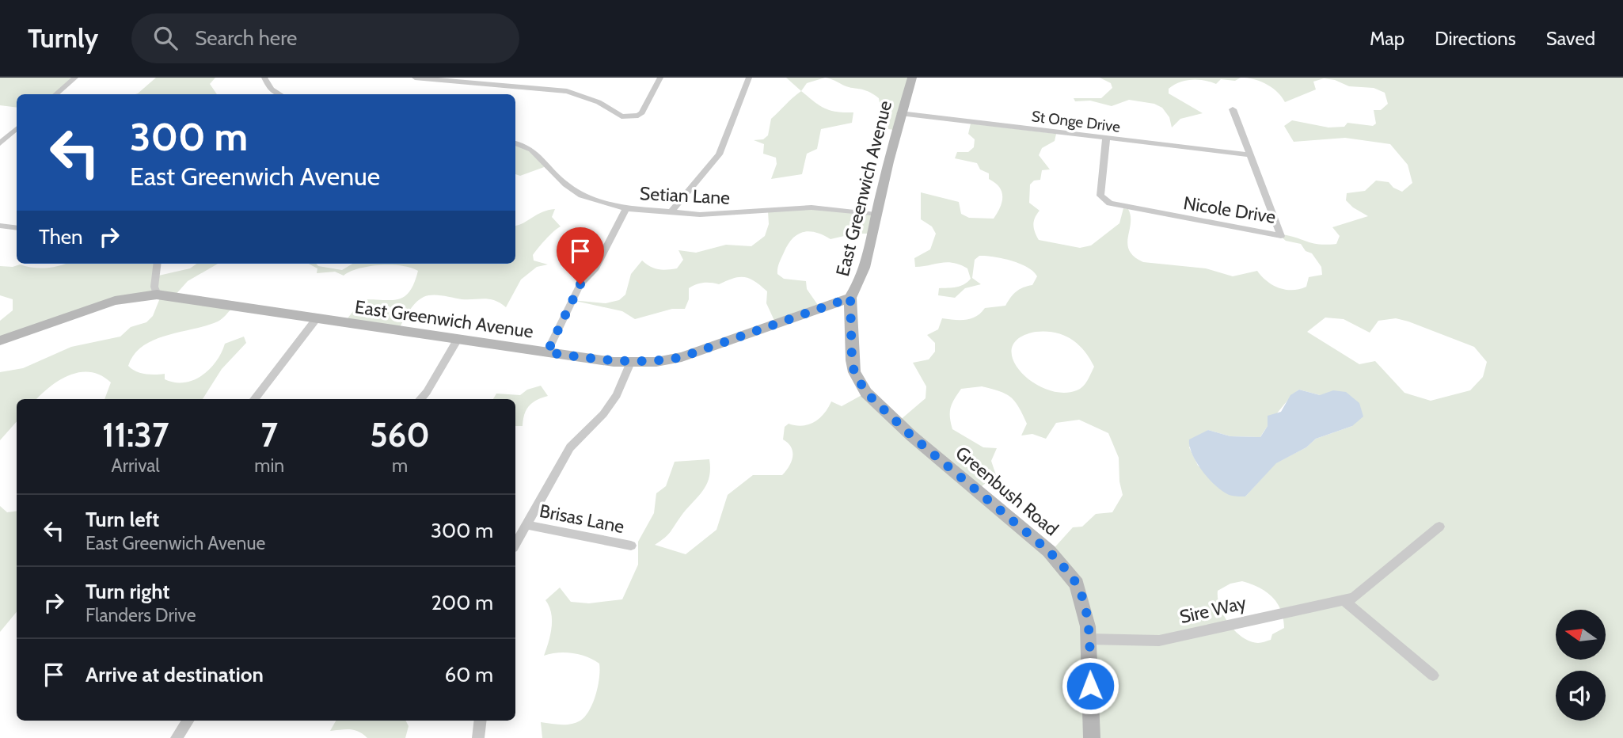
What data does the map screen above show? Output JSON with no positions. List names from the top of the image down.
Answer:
{
  "streets": {
    "street": [
      "St Onge Drive",
      "East Greenwich Avenue",
      "Setian Lane",
      "Nicole Drive",
      "Greenbush Road",
      "Brisas Lane",
      "Sire Way"
    ]
  },
  "crossings": [
    ["St Onge Drive", "East Greenwich Avenue"],
    ["St Onge Drive", "Nicole Drive"],
    ["East Greenwich Avenue", "Setian Lane"],
    ["East Greenwich Avenue", "Greenbush Road"],
    ["Greenbush Road", "Sire Way"]
  ],
  "north": "left",
  "page": {
    "header": "Turnly",
    "search": "Search here",
    "nav": ["Map", "Directions", "Saved"],
    "turn": ["300 m", "East Greenwich Avenue"],
    "then": "Then",
    "eta": [
      "11:37",
      "Arrival",
      "7",
      "min",
      "560",
      "m"
    ],
    "list": [
      {
        "name": "Turn left",
        "note": "East Greenwich Avenue",
        "value": "300 m"
      },
      {
        "name": "Turn right",
        "note": "Flanders Drive",
        "value": "200 m"
      },
      {
        "name": "Arrive at destination",
        "value": "60 m"
      }
    ]
  }
}
